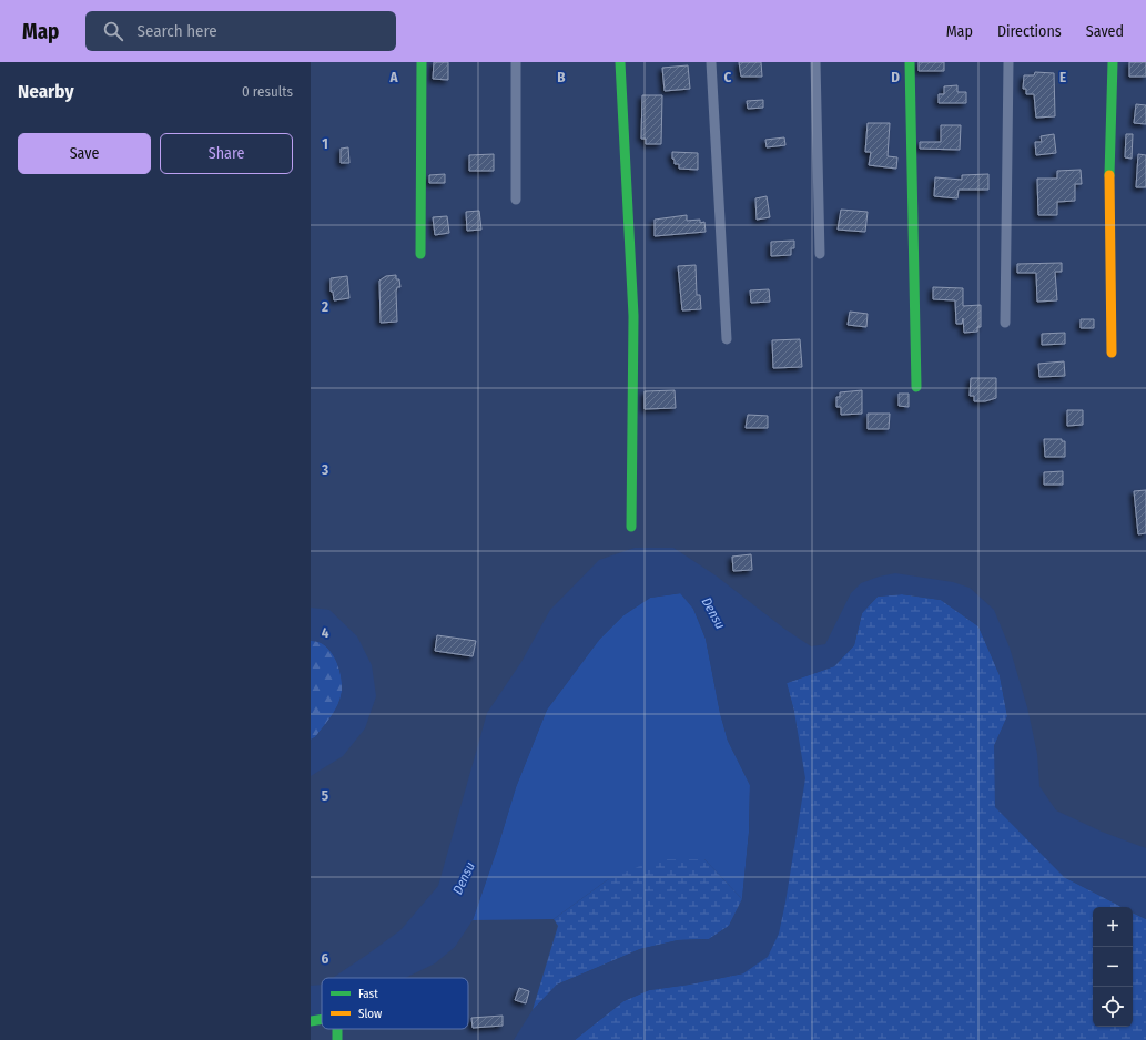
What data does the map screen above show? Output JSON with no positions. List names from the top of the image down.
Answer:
{
  "water": ["Densu"],
  "legend": ["Fast", "Slow"],
  "page": {
    "header": "Map",
    "search": "Search here",
    "nav": ["Map", "Directions", "Saved"],
    "heading": ["Nearby", "0 results"],
    "buttons": ["Save", "Share"],
    "map_buttons": ["+", "−"]
  },
  "grid": {
    "columns": [
      "A",
      "B",
      "C",
      "D",
      "E"
    ],
    "rows": [
      "1",
      "2",
      "3",
      "4",
      "5",
      "6"
    ]
  }
}
